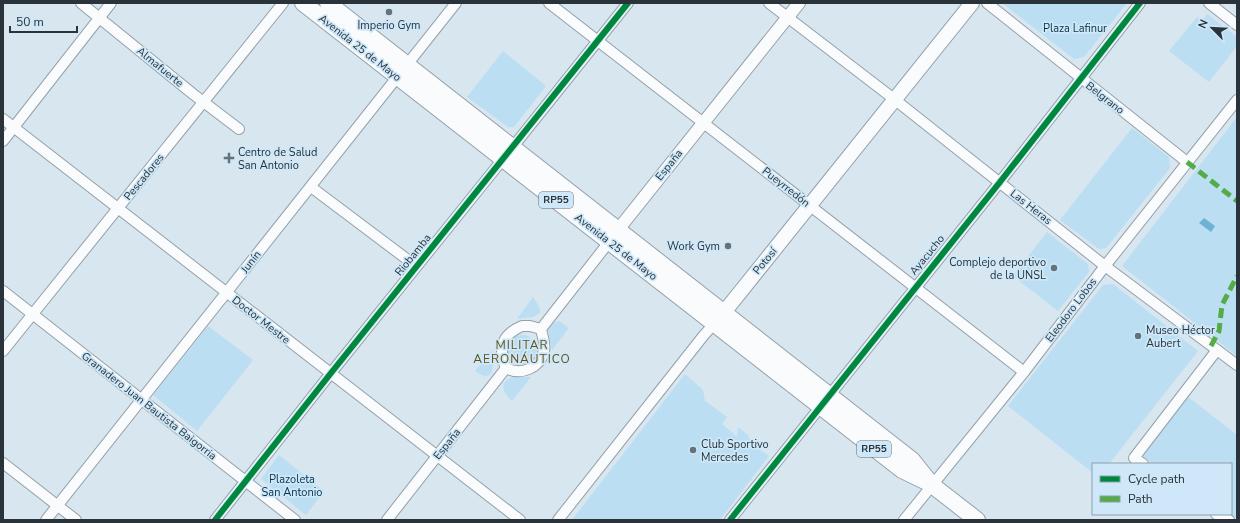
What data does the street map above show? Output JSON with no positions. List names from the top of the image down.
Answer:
{
  "streets": {
    "main road": ["Avenida 25 de Mayo", "RP55", "Potosí"],
    "street": [
      "Almafuerte",
      "Belgrano",
      "España",
      "Pescadores",
      "Pueyrredón",
      "Las Heras",
      "Riobamba",
      "Ayacucho",
      "Junín",
      "Eleodoro Lobos",
      "Doctor Mestre",
      "Granadero Juan Bautista Baigorria"
    ]
  },
  "crossings": [
    ["Avenida 25 de Mayo", "España"],
    ["Avenida 25 de Mayo", "Riobamba"],
    ["Avenida 25 de Mayo", "Ayacucho"],
    ["Avenida 25 de Mayo", "Potosí"],
    ["Avenida 25 de Mayo", "Junín"],
    ["Avenida 25 de Mayo", "Eleodoro Lobos"],
    ["Almafuerte", "Pescadores"],
    ["Belgrano", "Ayacucho"],
    ["Belgrano", "Eleodoro Lobos"],
    ["España", "Pueyrredón"],
    ["España", "Las Heras"],
    ["España", "Doctor Mestre"],
    ["Pescadores", "Doctor Mestre"],
    ["Pescadores", "Granadero Juan Bautista Baigorria"],
    ["Pueyrredón", "Riobamba"],
    ["Pueyrredón", "Ayacucho"],
    ["Pueyrredón", "Potosí"],
    ["Pueyrredón", "Eleodoro Lobos"],
    ["Las Heras", "Ayacucho"],
    ["Las Heras", "Potosí"],
    ["Las Heras", "Eleodoro Lobos"],
    ["Riobamba", "Doctor Mestre"],
    ["Riobamba", "Granadero Juan Bautista Baigorria"],
    ["Junín", "Doctor Mestre"],
    ["Junín", "Granadero Juan Bautista Baigorria"]
  ],
  "districts": ["MILITAR AERONÁUTICO"],
  "parks": ["Plaza Lafinur", "Plazoleta San Antonio"],
  "places": {
    "other": [
      "Imperio Gym",
      "Work Gym",
      "Complejo deportivo de la UNSL",
      "Museo Héctor Aubert",
      "Club Sportivo Mercedes"
    ],
    "health": ["Centro de Salud San Antonio"]
  },
  "legend": ["Cycle path", "Path"],
  "scale_bar": "50 m",
  "north": "top left"
}
